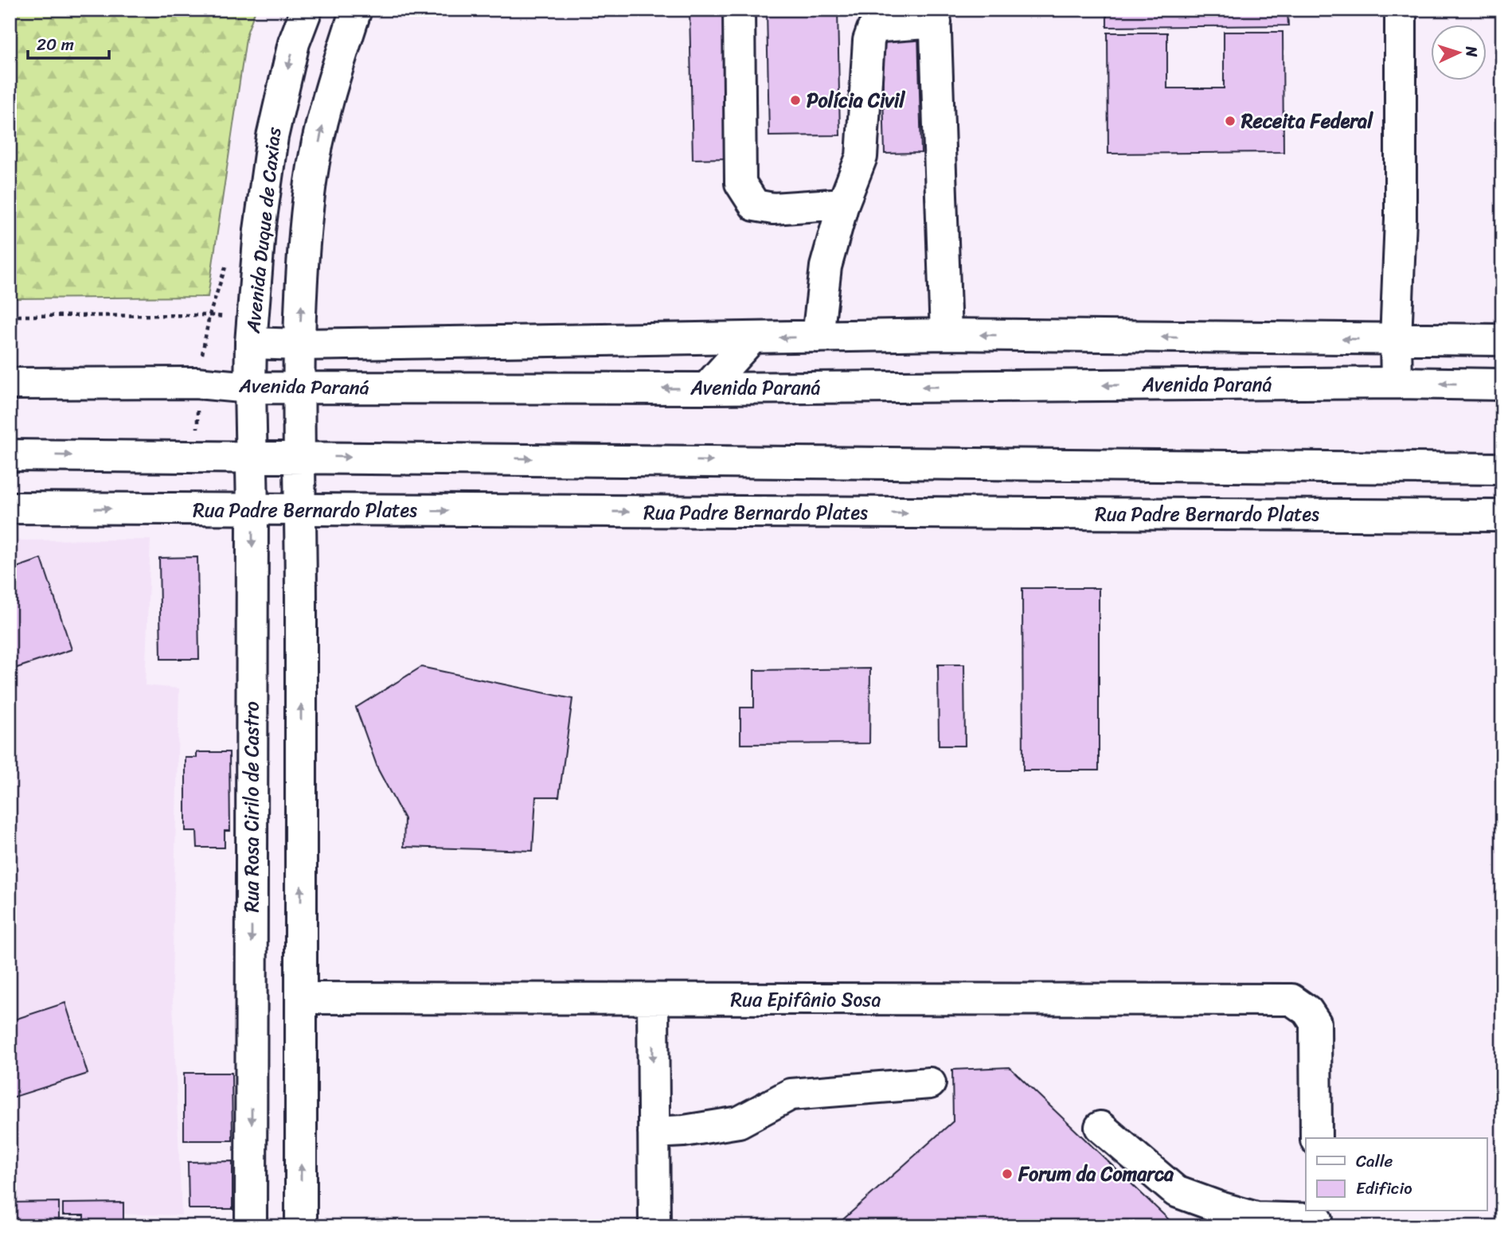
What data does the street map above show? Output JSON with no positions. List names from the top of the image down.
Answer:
{
  "streets": {
    "main road": [
      "Avenida Duque de Caxias",
      "Avenida Paraná",
      "Rua Padre Bernardo Plates",
      "Rua Rosa Cirilo de Castro",
      "Rua Epifânio Sosa"
    ]
  },
  "crossings": [
    ["Avenida Duque de Caxias", "Avenida Paraná"],
    ["Avenida Duque de Caxias", "Rua Rosa Cirilo de Castro"],
    ["Avenida Paraná", "Rua Rosa Cirilo de Castro"],
    ["Rua Padre Bernardo Plates", "Rua Rosa Cirilo de Castro"]
  ],
  "places": ["Polícia Civil", "Receita Federal", "Forum da Comarca"],
  "legend": ["Calle", "Edificio"],
  "scale_bar": "20 m",
  "north": "right"
}
